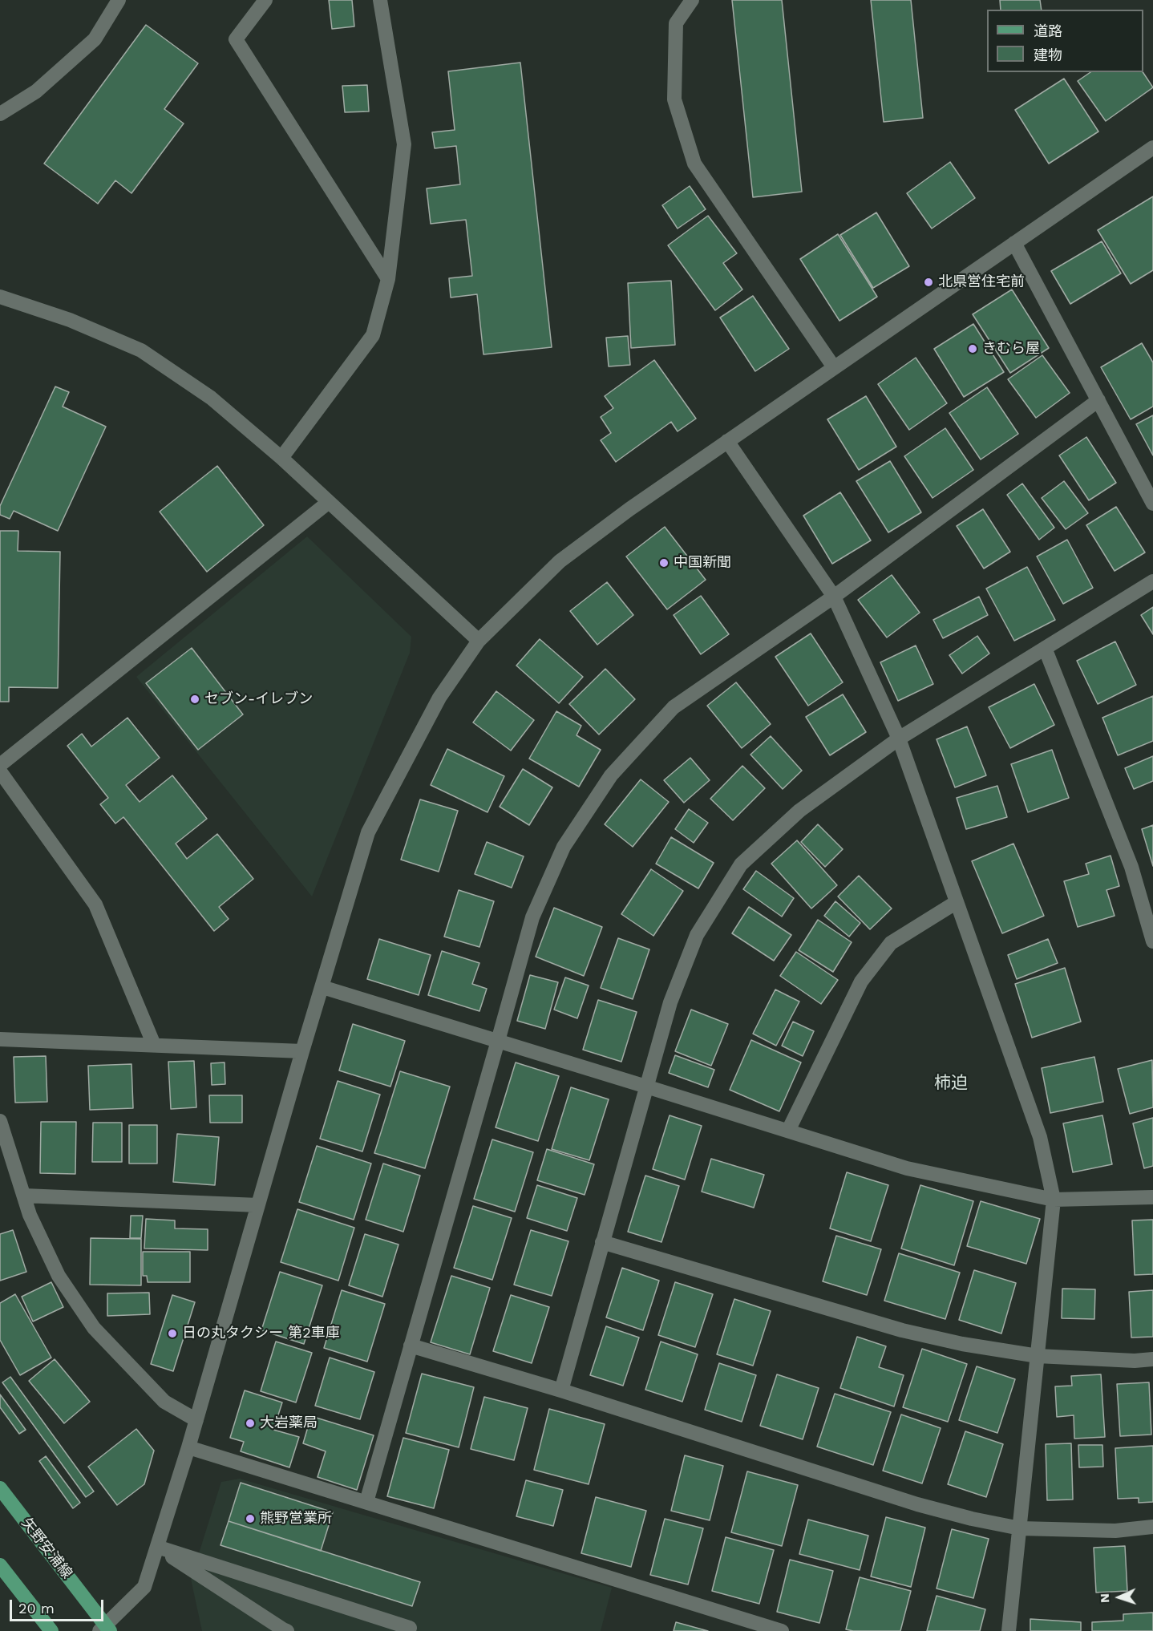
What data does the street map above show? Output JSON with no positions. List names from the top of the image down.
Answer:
{
  "streets": {
    "main road": ["矢野安浦線"]
  },
  "districts": ["柿迫"],
  "places": [
    "北県営住宅前",
    "きむら屋",
    "中国新聞",
    "セブン-イレブン",
    "日の丸タクシー 第2車庫",
    "大岩薬局",
    "熊野営業所"
  ],
  "legend": ["道路", "建物"],
  "scale_bar": "20 m",
  "north": "left"
}
